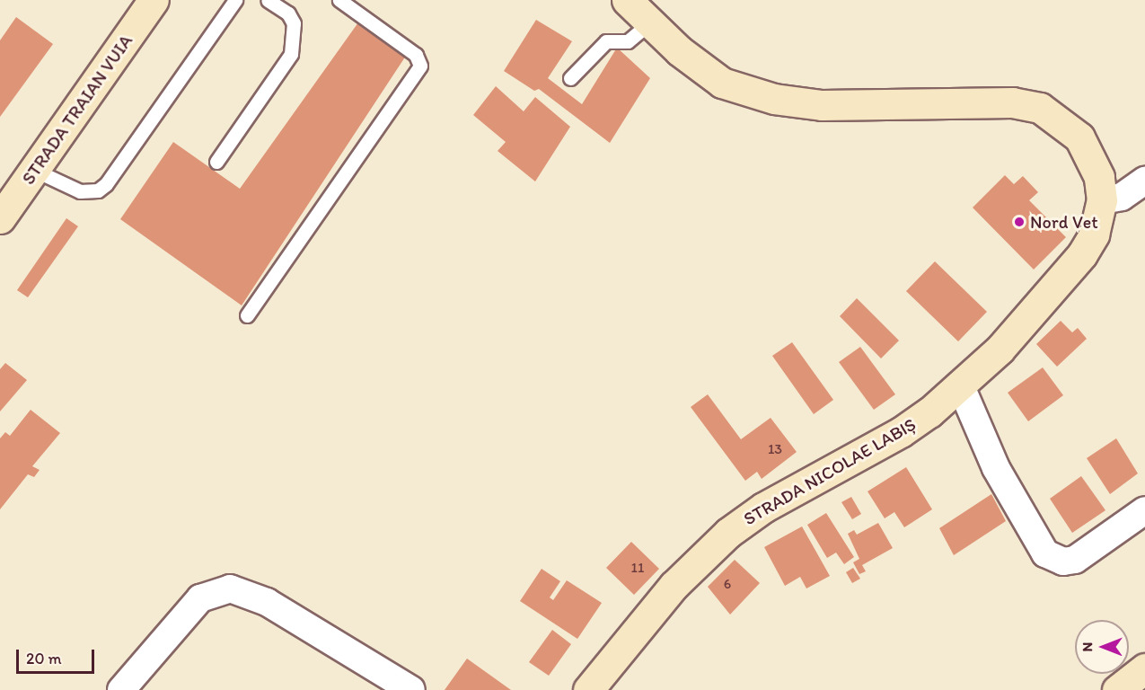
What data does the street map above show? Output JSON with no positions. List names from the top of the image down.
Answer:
{
  "streets": {
    "street": ["STRADA TRAIAN VUIA", "STRADA NICOLAE LABIȘ"]
  },
  "places": ["Nord Vet"],
  "house_numbers": ["13", "11", "6"],
  "scale_bar": "20 m",
  "north": "left"
}
